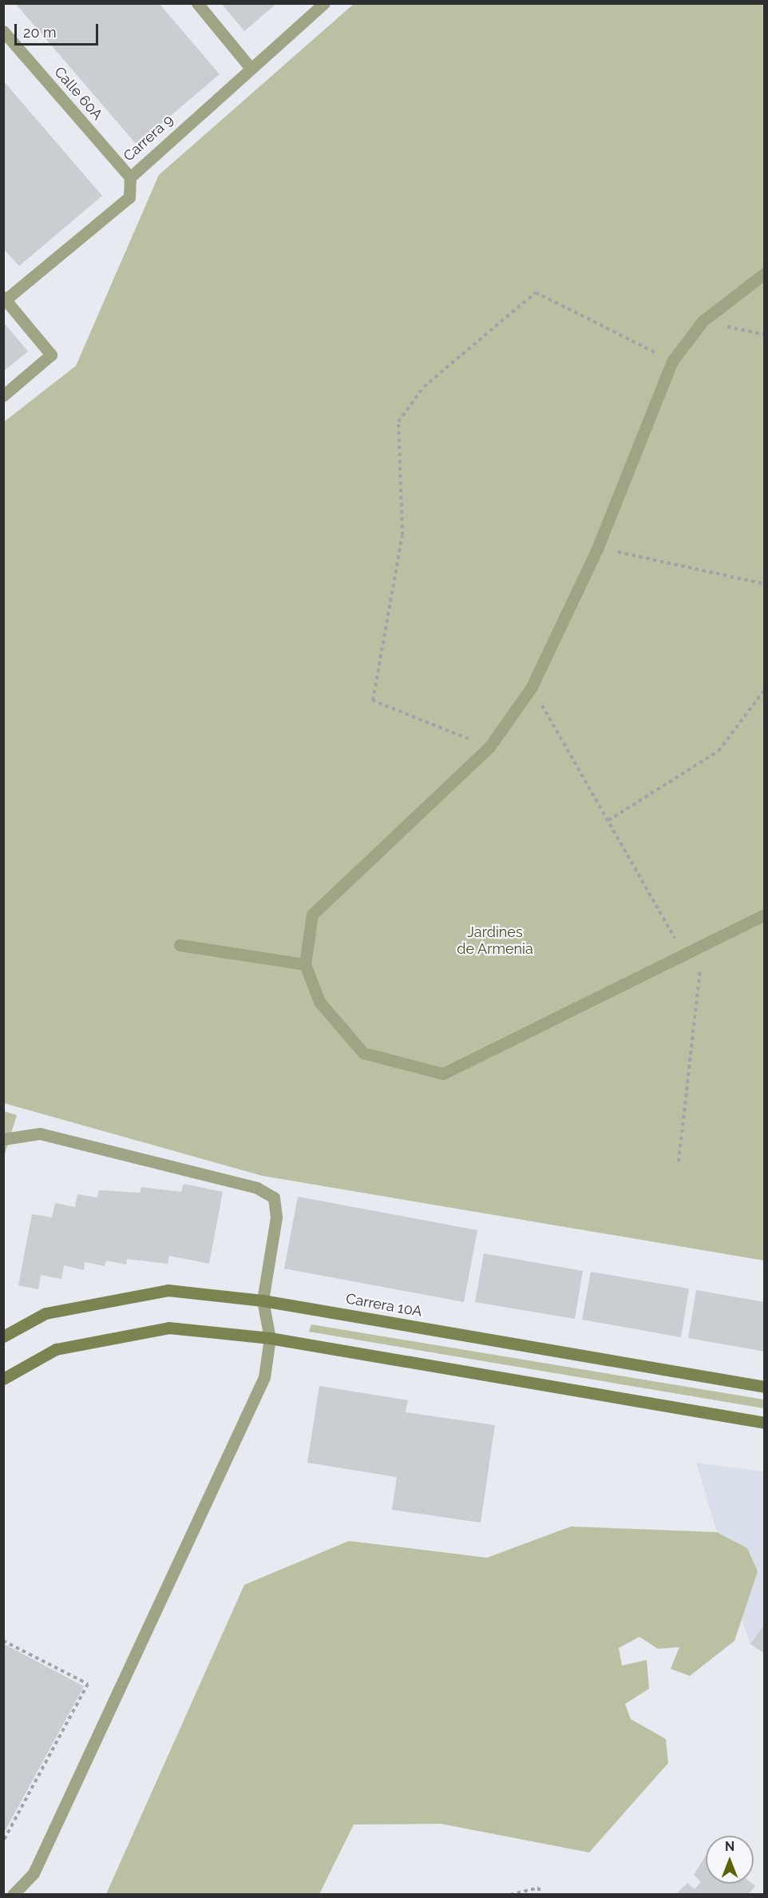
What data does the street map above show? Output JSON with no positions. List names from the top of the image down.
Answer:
{
  "streets": {
    "street": ["Calle 60A", "Carrera 9", "Carrera 10A"]
  },
  "crossings": [
    ["Calle 60A", "Carrera 9"]
  ],
  "parks": ["Jardines de Armenia"],
  "scale_bar": "20 m",
  "north": "top"
}
